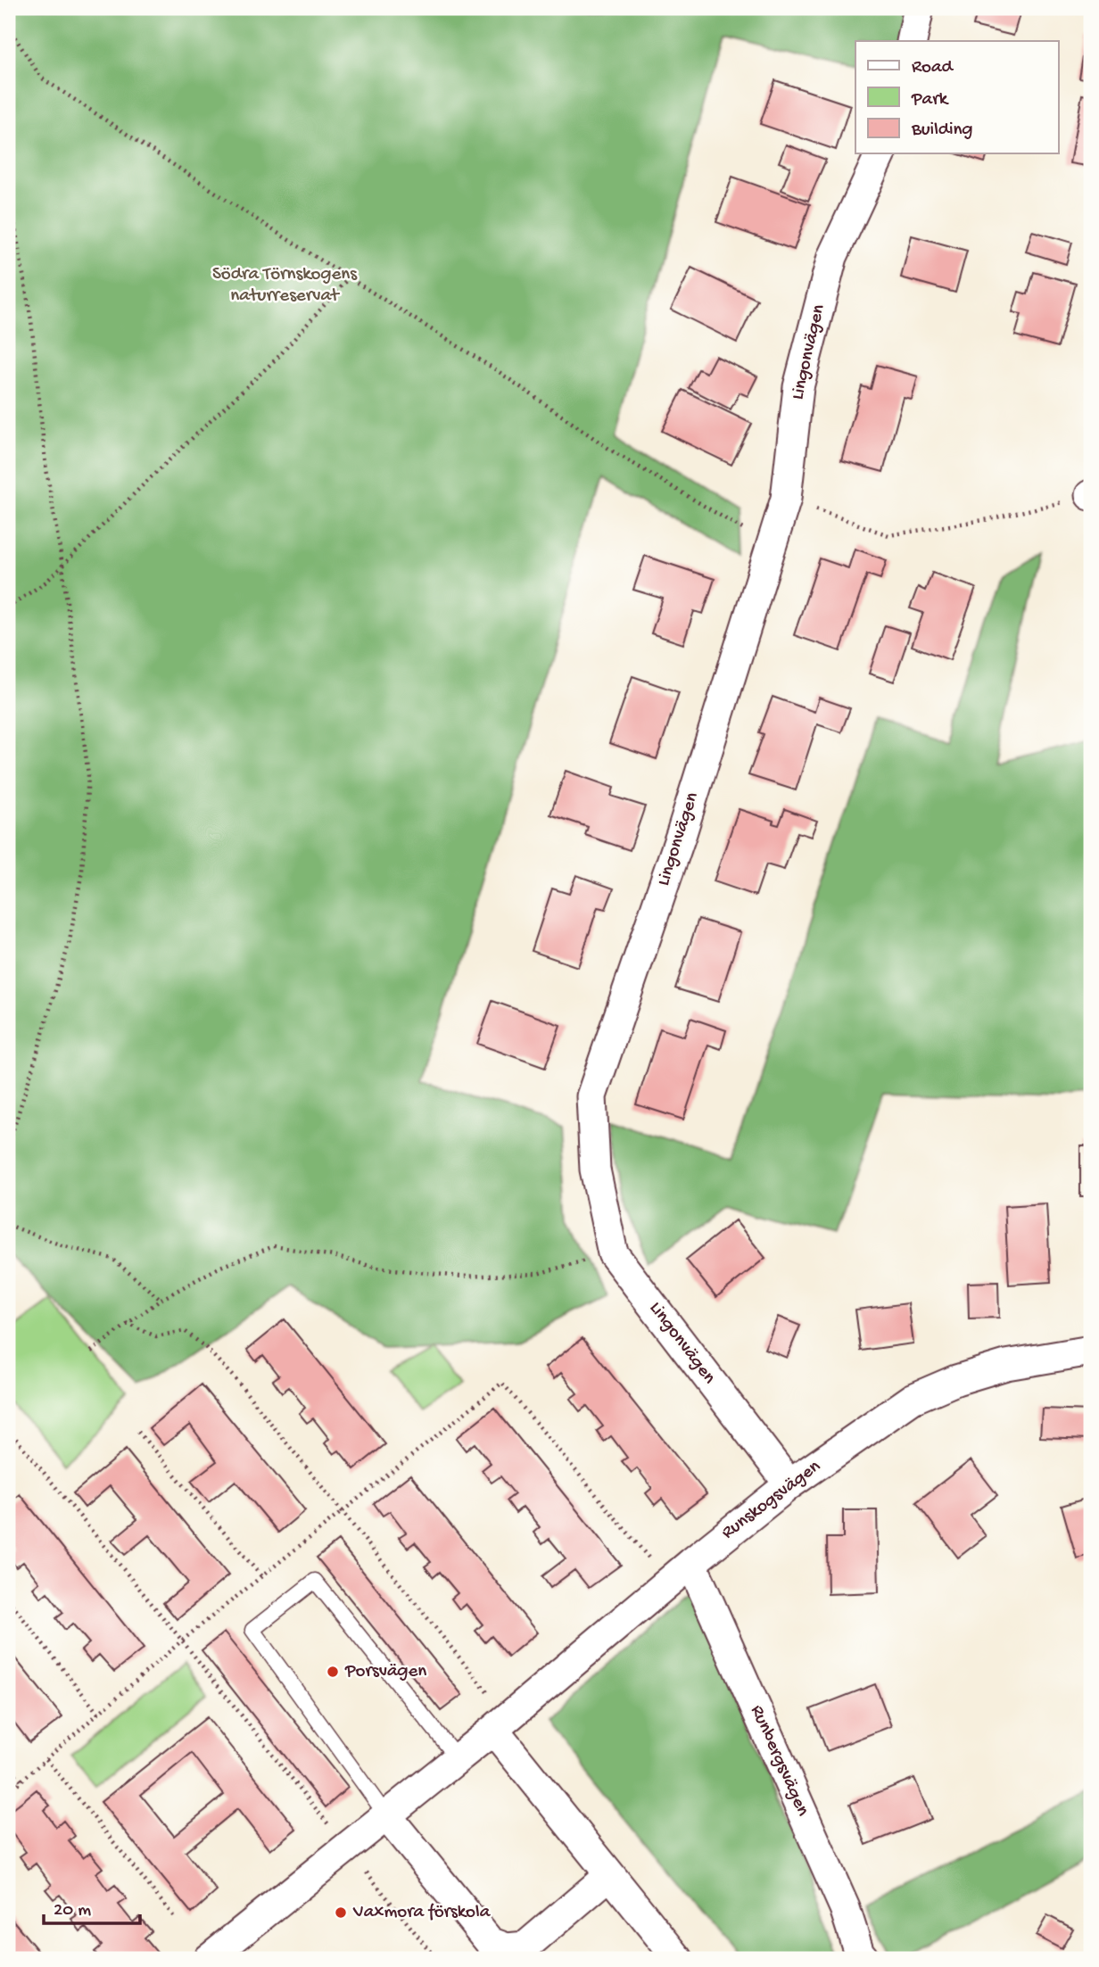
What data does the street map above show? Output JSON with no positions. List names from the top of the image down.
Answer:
{
  "streets": {
    "street": ["Lingonvägen", "Runskogsvägen", "Runbergsvägen"]
  },
  "crossings": [
    ["Lingonvägen", "Runskogsvägen"],
    ["Runskogsvägen", "Runbergsvägen"]
  ],
  "parks": ["Södra Törnskogens naturreservat"],
  "places": ["Porsvägen", "Vaxmora förskola"],
  "legend": ["Road", "Park", "Building"],
  "scale_bar": "20 m"
}
